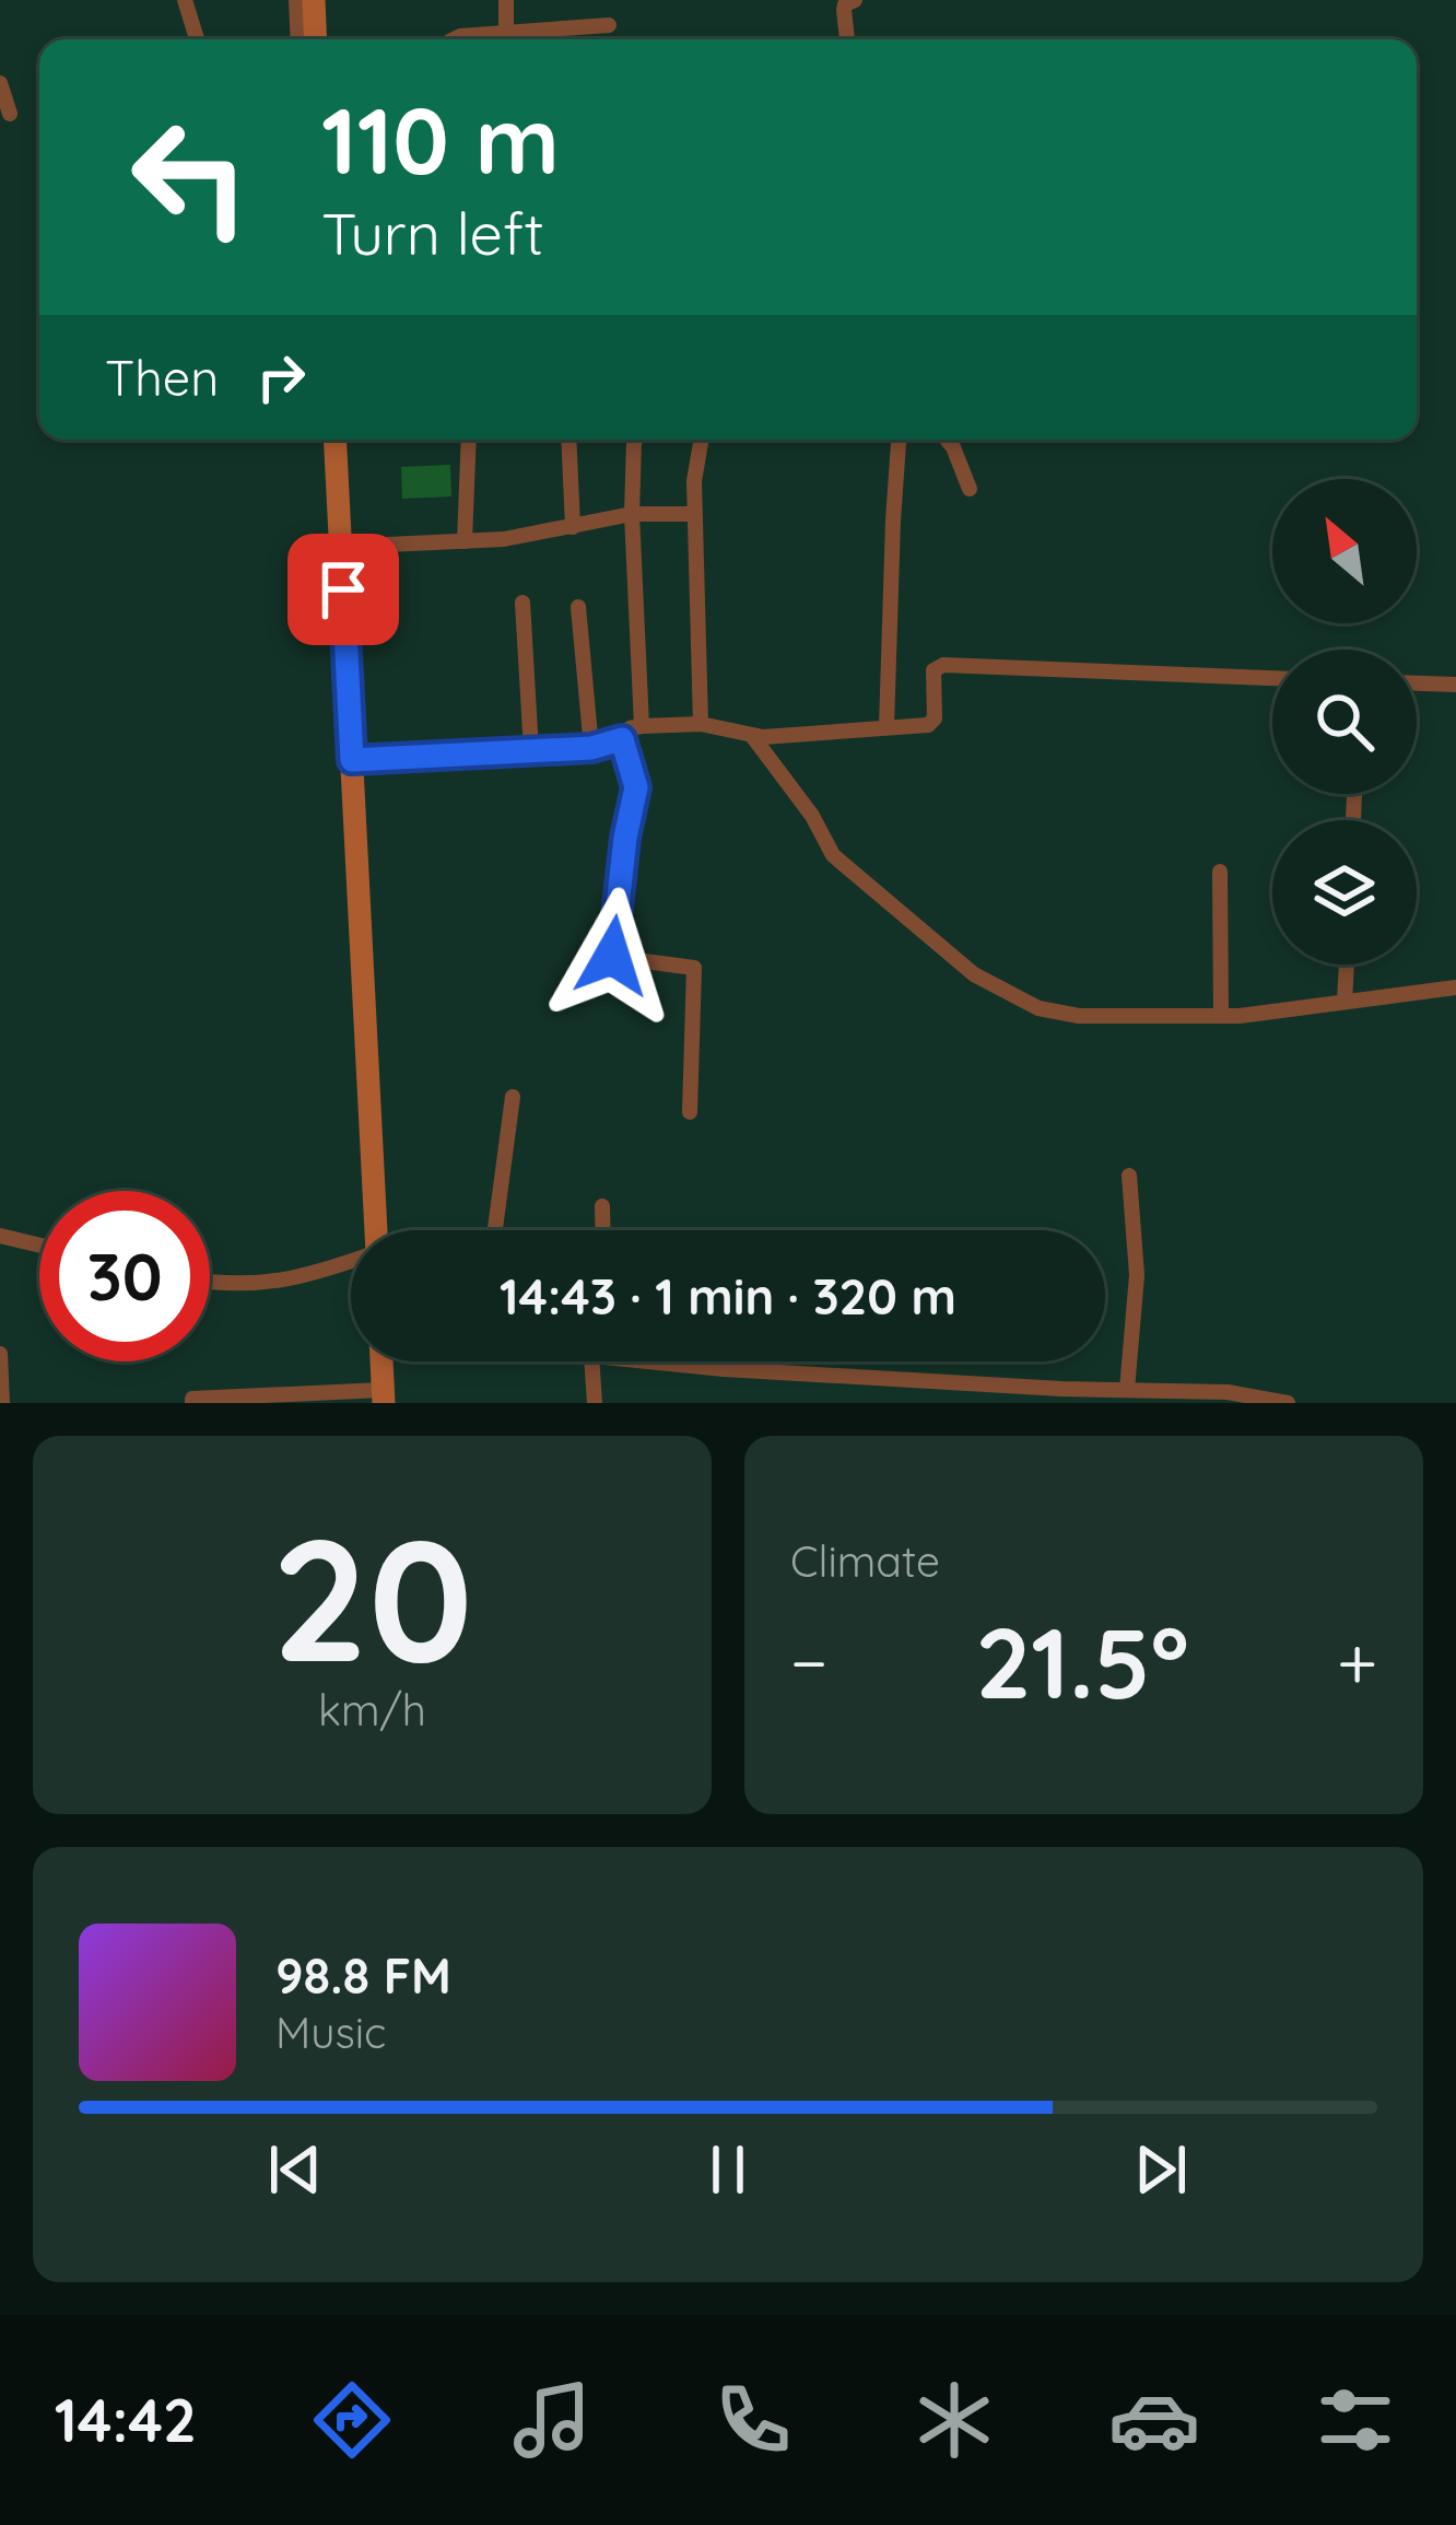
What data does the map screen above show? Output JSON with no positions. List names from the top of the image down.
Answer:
{
  "north": "top left",
  "page": {
    "turn": ["110 m", "Turn left"],
    "then": "Then",
    "limit": "30",
    "trip": "14:43 · 1 min · 320 m",
    "tile": [
      ["20", "km/h"],
      "Climate"
    ],
    "heat": ["−", "21.5°", "+"],
    "song": ["98.8 FM", "Music"],
    "tabs": "14:42"
  }
}
